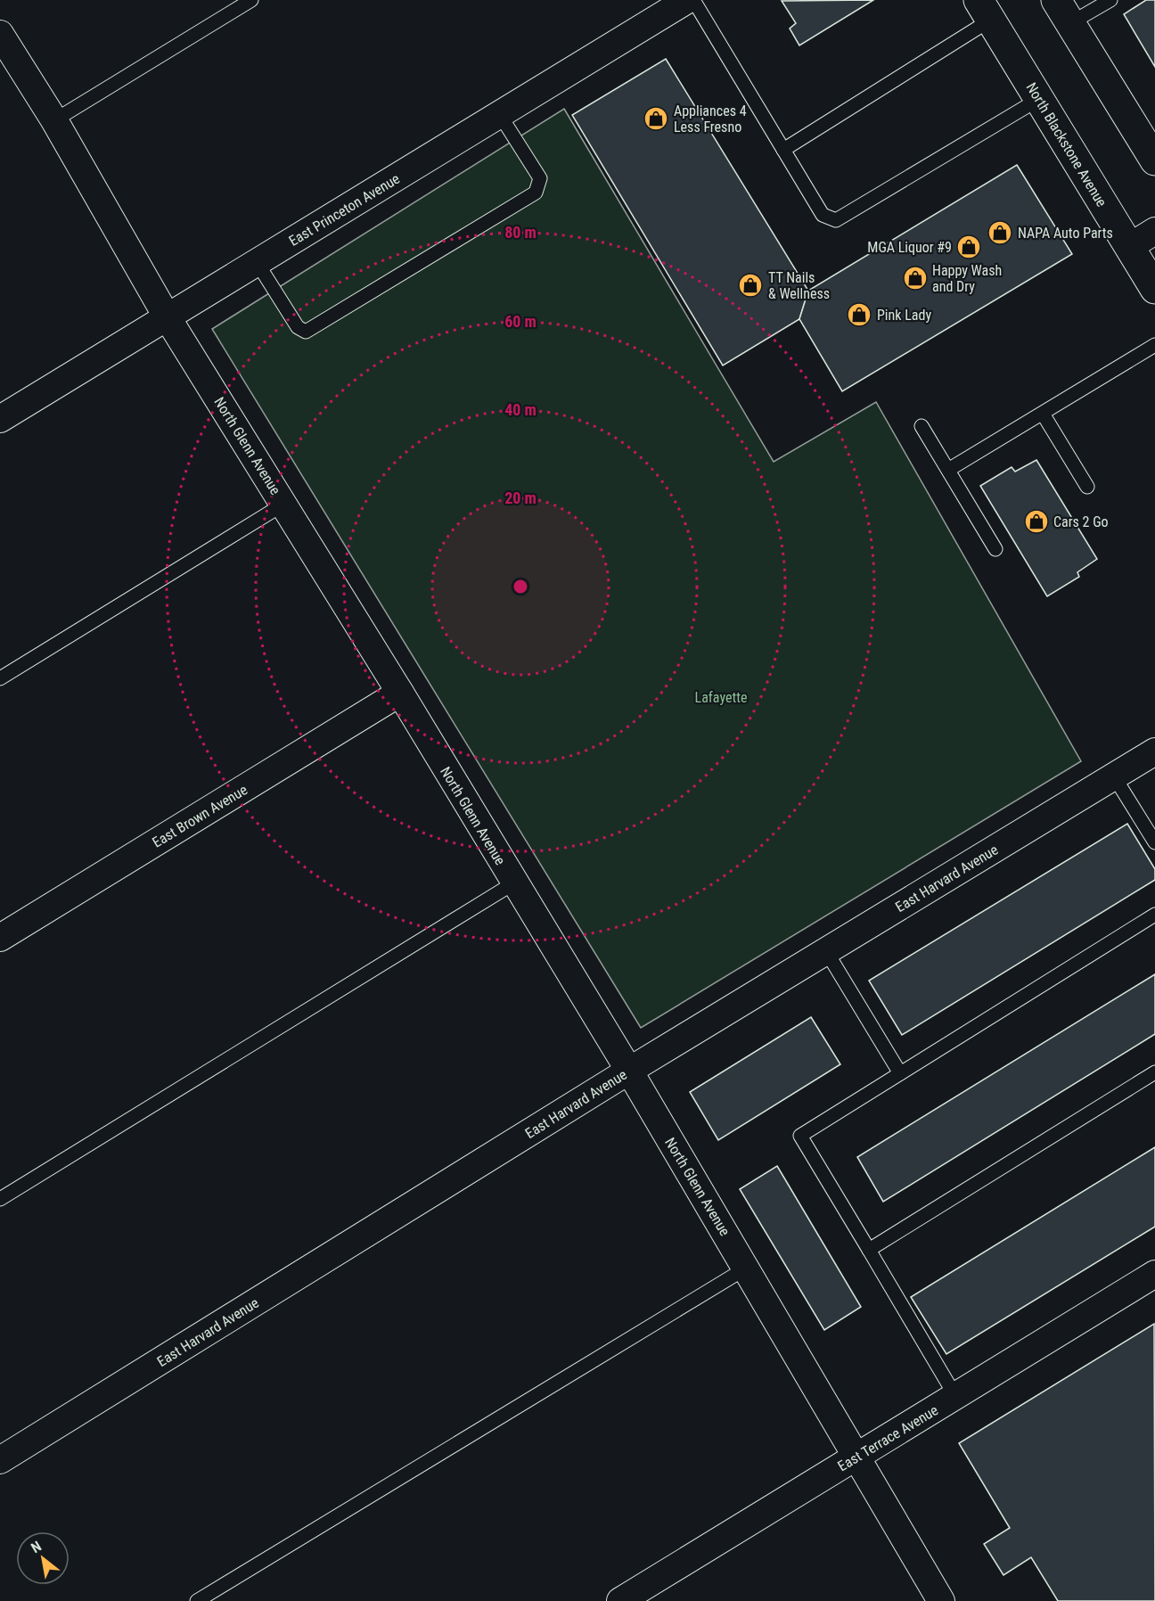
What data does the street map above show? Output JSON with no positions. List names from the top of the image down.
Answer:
{
  "streets": {
    "main road": ["North Blackstone Avenue"],
    "street": [
      "East Princeton Avenue",
      "North Glenn Avenue",
      "East Brown Avenue",
      "East Harvard Avenue",
      "East Terrace Avenue"
    ]
  },
  "crossings": [
    ["East Princeton Avenue", "North Glenn Avenue"],
    ["North Glenn Avenue", "East Brown Avenue"],
    ["North Glenn Avenue", "East Harvard Avenue"],
    ["North Glenn Avenue", "East Terrace Avenue"]
  ],
  "parks": ["Lafayette"],
  "places": {
    "shop": [
      "Appliances 4 Less Fresno",
      "NAPA Auto Parts",
      "MGA Liquor #9",
      "Happy Wash and Dry",
      "TT Nails & Wellness",
      "Pink Lady",
      "Cars 2 Go"
    ]
  },
  "north": "top left",
  "rings": [
    "80 m",
    "60 m",
    "40 m",
    "20 m"
  ]
}
